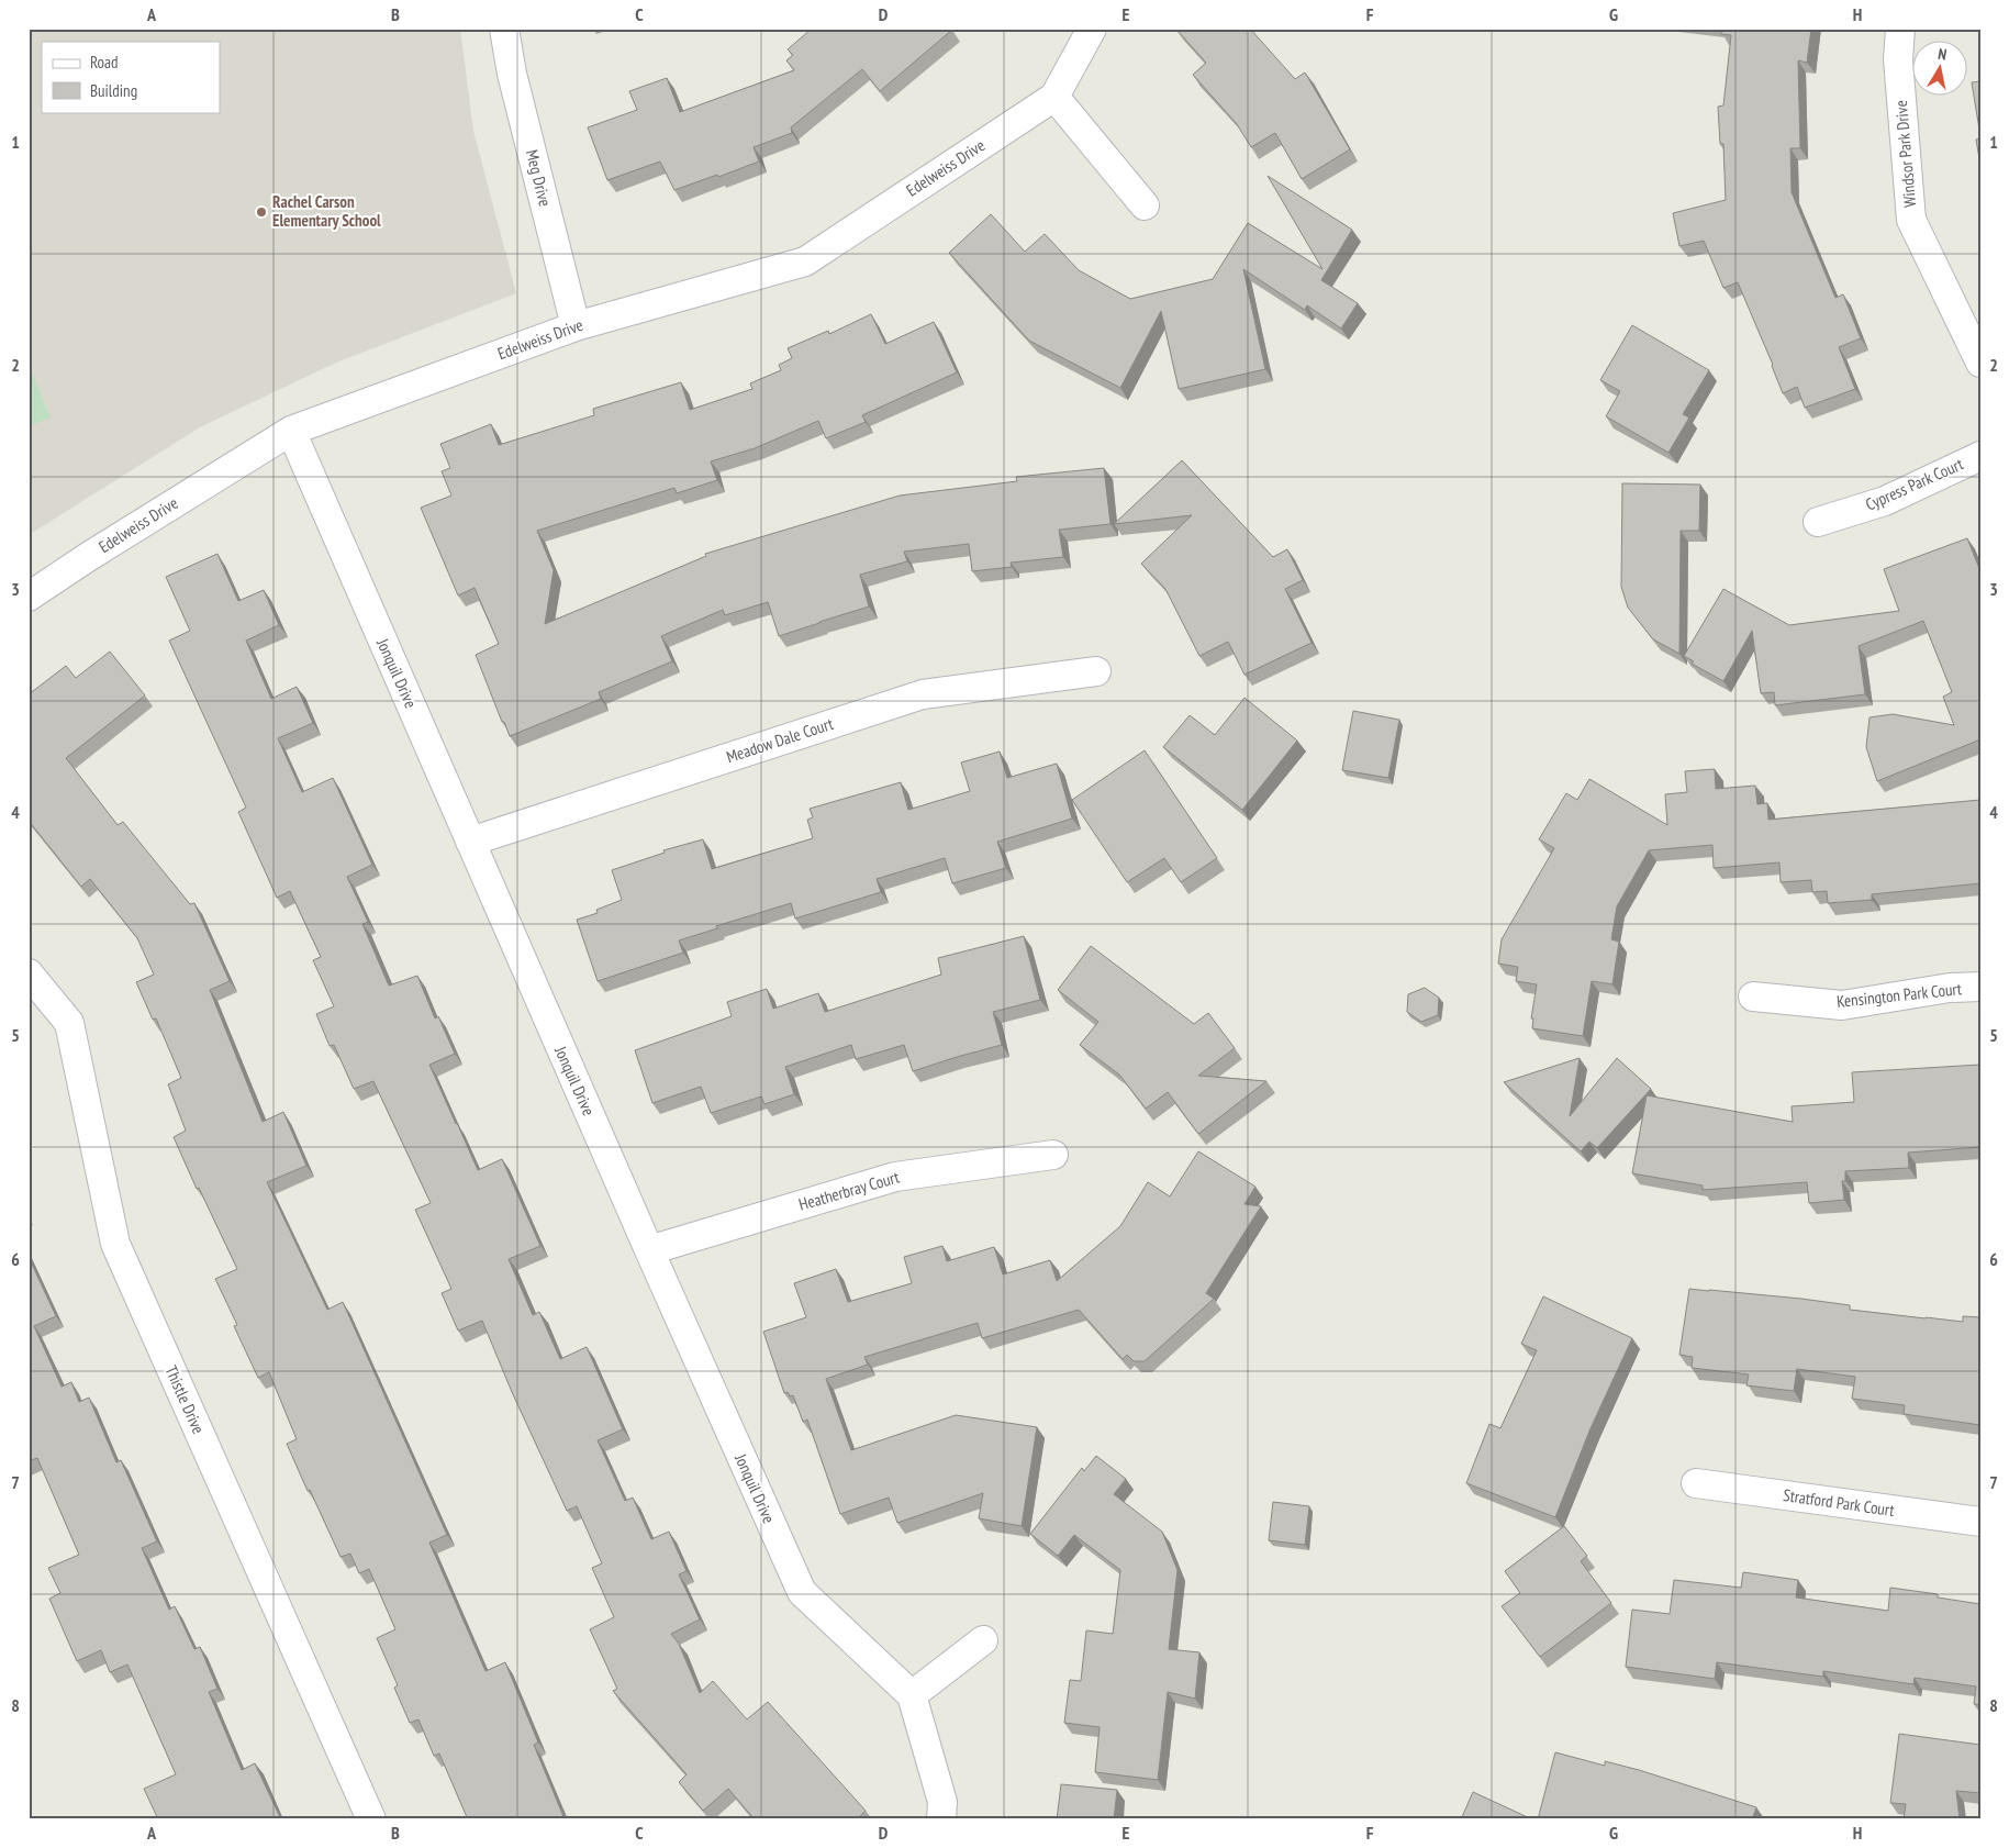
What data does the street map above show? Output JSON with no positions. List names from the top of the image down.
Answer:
{
  "streets": {
    "street": [
      "Windsor Park Drive",
      "Edelweiss Drive",
      "Meg Drive",
      "Cypress Park Court",
      "Jonquil Drive",
      "Meadow Dale Court",
      "Kensington Park Court",
      "Heatherbray Court",
      "Thistle Drive",
      "Stratford Park Court"
    ]
  },
  "crossings": [
    ["Edelweiss Drive", "Meg Drive"],
    ["Edelweiss Drive", "Jonquil Drive"],
    ["Jonquil Drive", "Meadow Dale Court"],
    ["Jonquil Drive", "Heatherbray Court"]
  ],
  "places": ["Rachel Carson Elementary School"],
  "legend": ["Road", "Building"],
  "north": "top",
  "grid": {
    "columns": [
      "A",
      "B",
      "C",
      "D",
      "E",
      "F",
      "G",
      "H"
    ],
    "rows": [
      "1",
      "2",
      "3",
      "4",
      "5",
      "6",
      "7",
      "8"
    ]
  }
}
